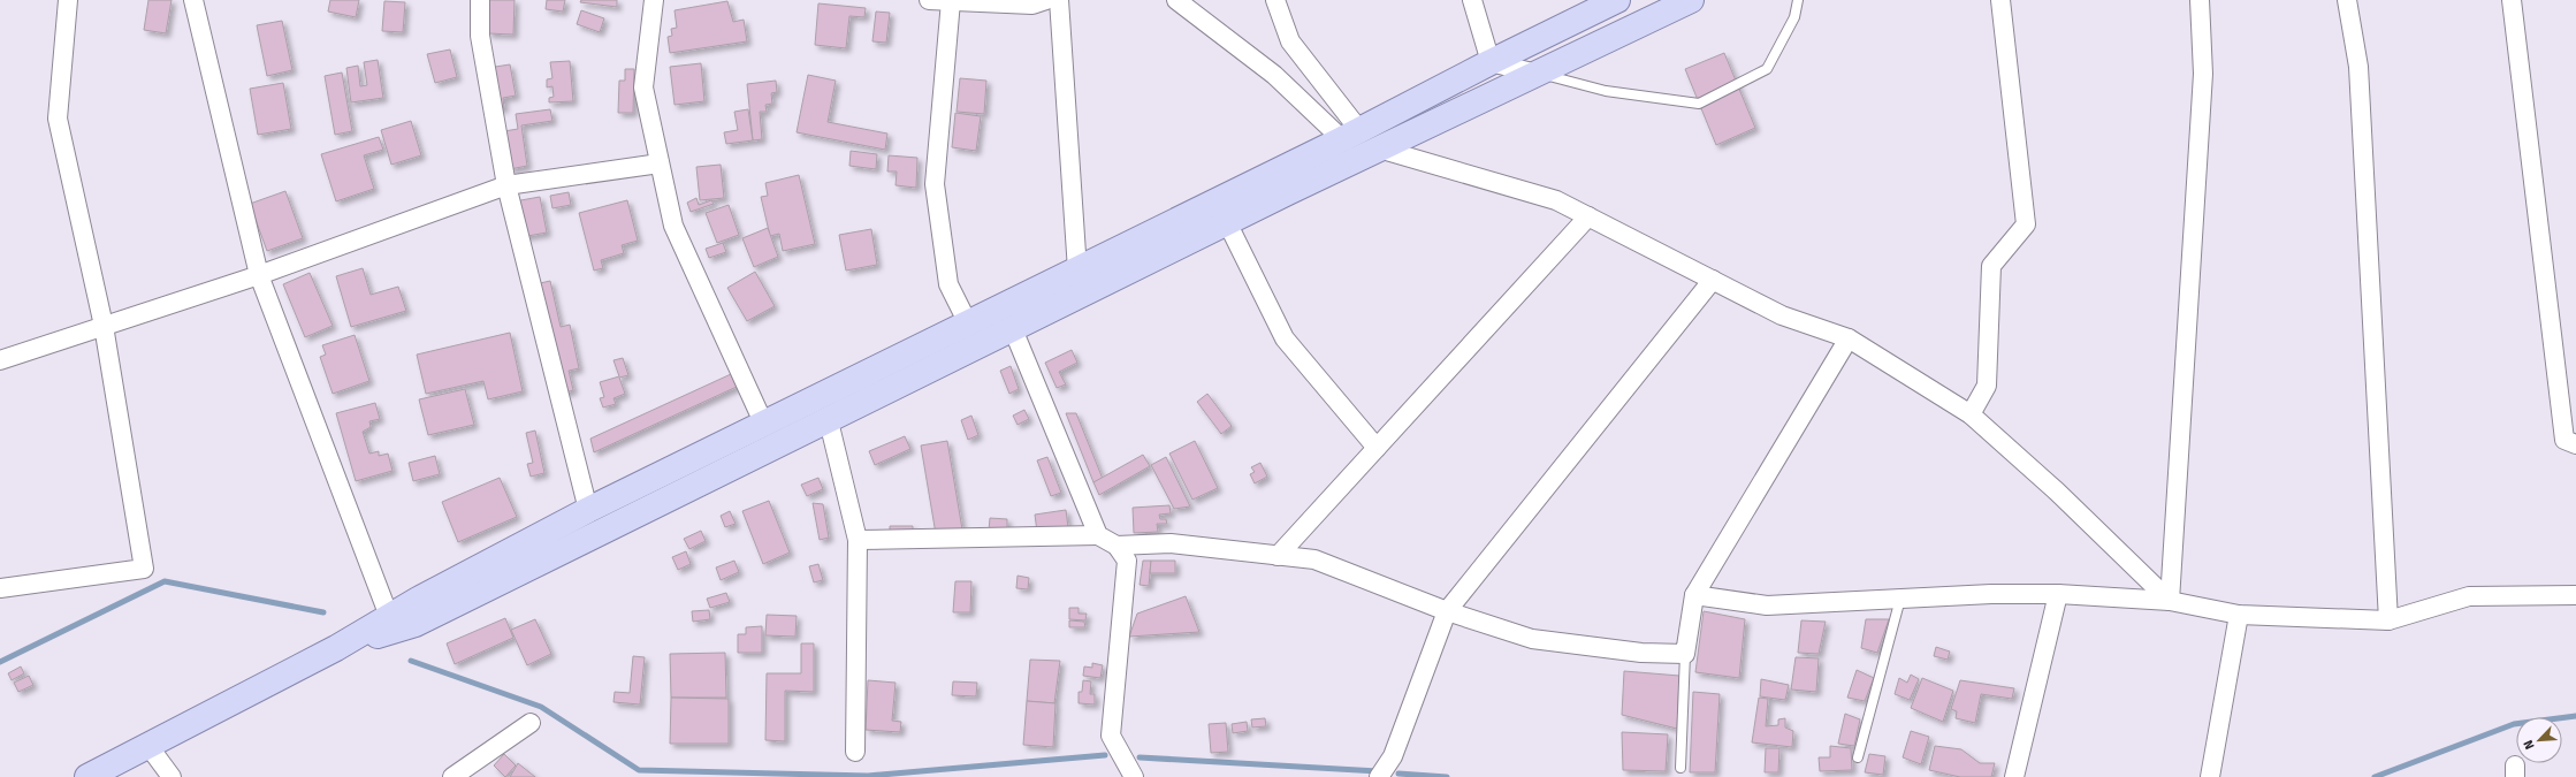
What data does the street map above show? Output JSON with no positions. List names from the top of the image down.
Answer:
{
  "north": "bottom left"
}
